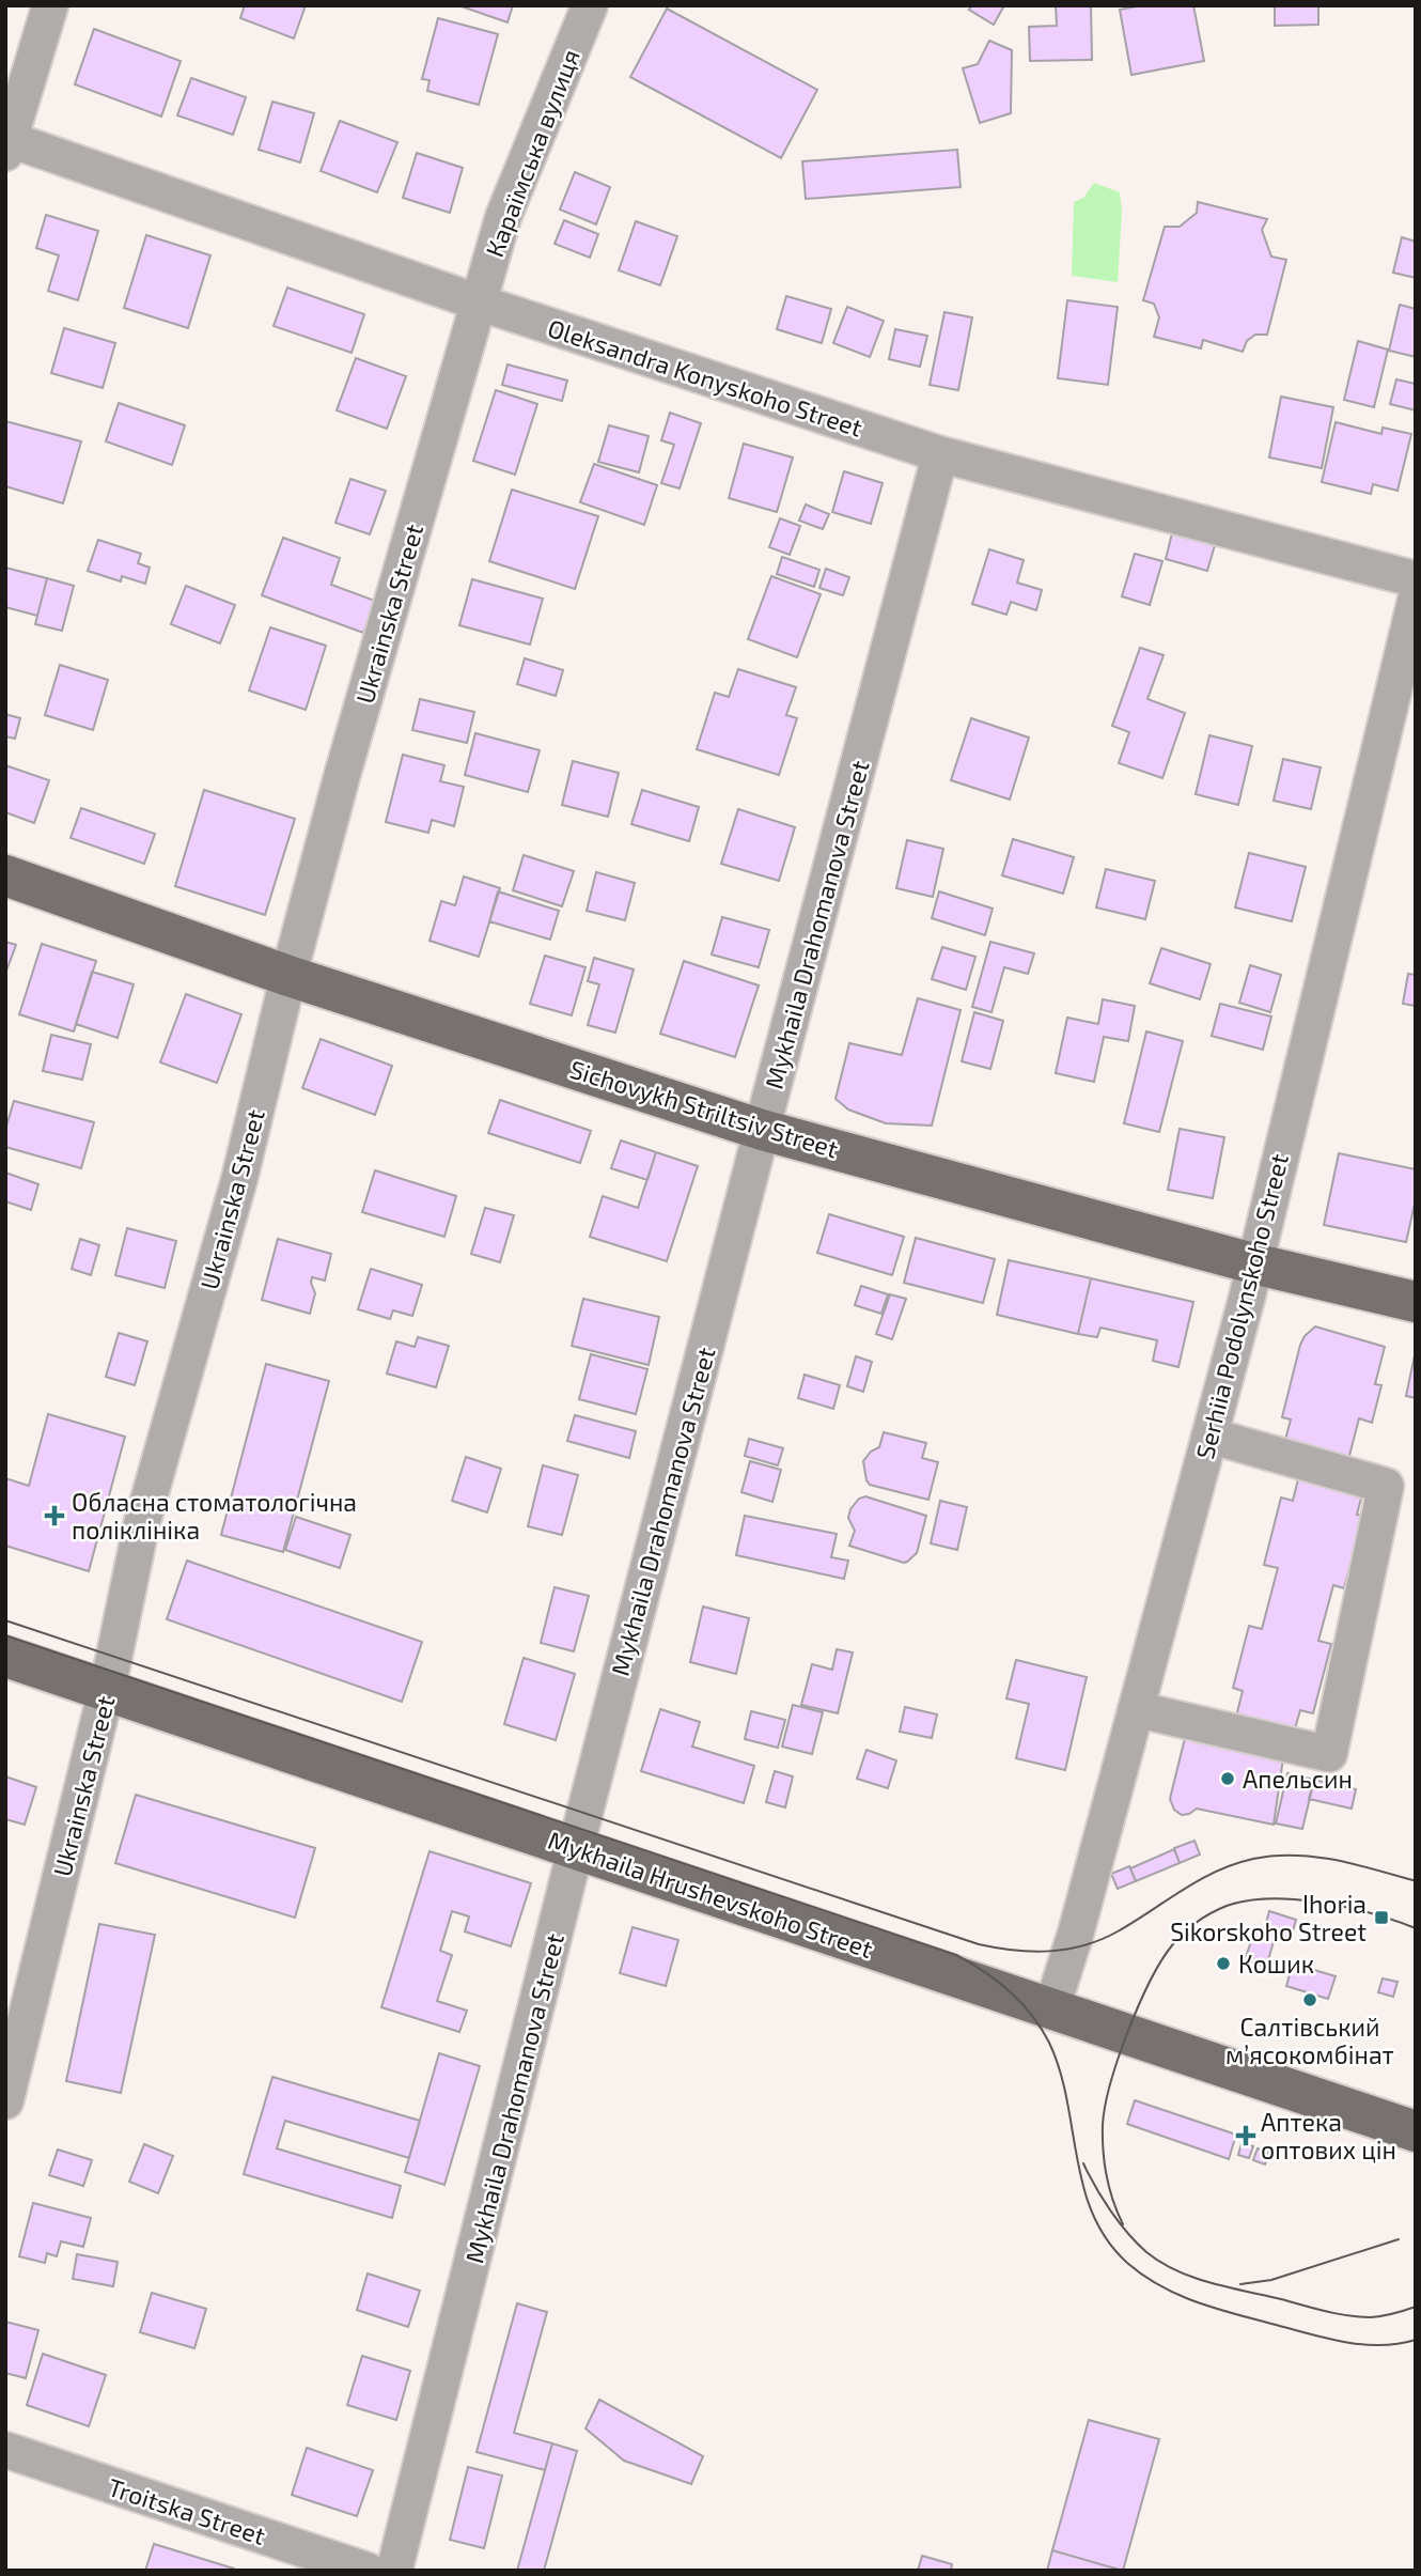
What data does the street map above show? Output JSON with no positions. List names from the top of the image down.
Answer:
{
  "streets": {
    "main road": ["Sichovykh Striltsiv Street", "Mykhaila Hrushevskoho Street"],
    "street": [
      "Караїмська вулиця",
      "Oleksandra Konyskoho Street",
      "Ukrainska Street",
      "Mykhaila Drahomanova Street",
      "Serhiia Podolynskoho Street",
      "Troitska Street"
    ]
  },
  "crossings": [
    ["Караїмська вулиця", "Oleksandra Konyskoho Street"],
    ["Караїмська вулиця", "Ukrainska Street"],
    ["Oleksandra Konyskoho Street", "Ukrainska Street"],
    ["Oleksandra Konyskoho Street", "Mykhaila Drahomanova Street"],
    ["Ukrainska Street", "Sichovykh Striltsiv Street"],
    ["Ukrainska Street", "Mykhaila Hrushevskoho Street"],
    ["Mykhaila Drahomanova Street", "Sichovykh Striltsiv Street"],
    ["Mykhaila Drahomanova Street", "Mykhaila Hrushevskoho Street"],
    ["Sichovykh Striltsiv Street", "Serhiia Podolynskoho Street"],
    ["Serhiia Podolynskoho Street", "Mykhaila Hrushevskoho Street"]
  ],
  "places": {
    "health": ["Обласна стоматологічна поліклініка", "Аптека оптових цін"],
    "other": ["Апельсин", "Кошик", "Салтівський мʼясокомбінат"],
    "transit": ["Ihoria Sikorskoho Street"]
  }
}
